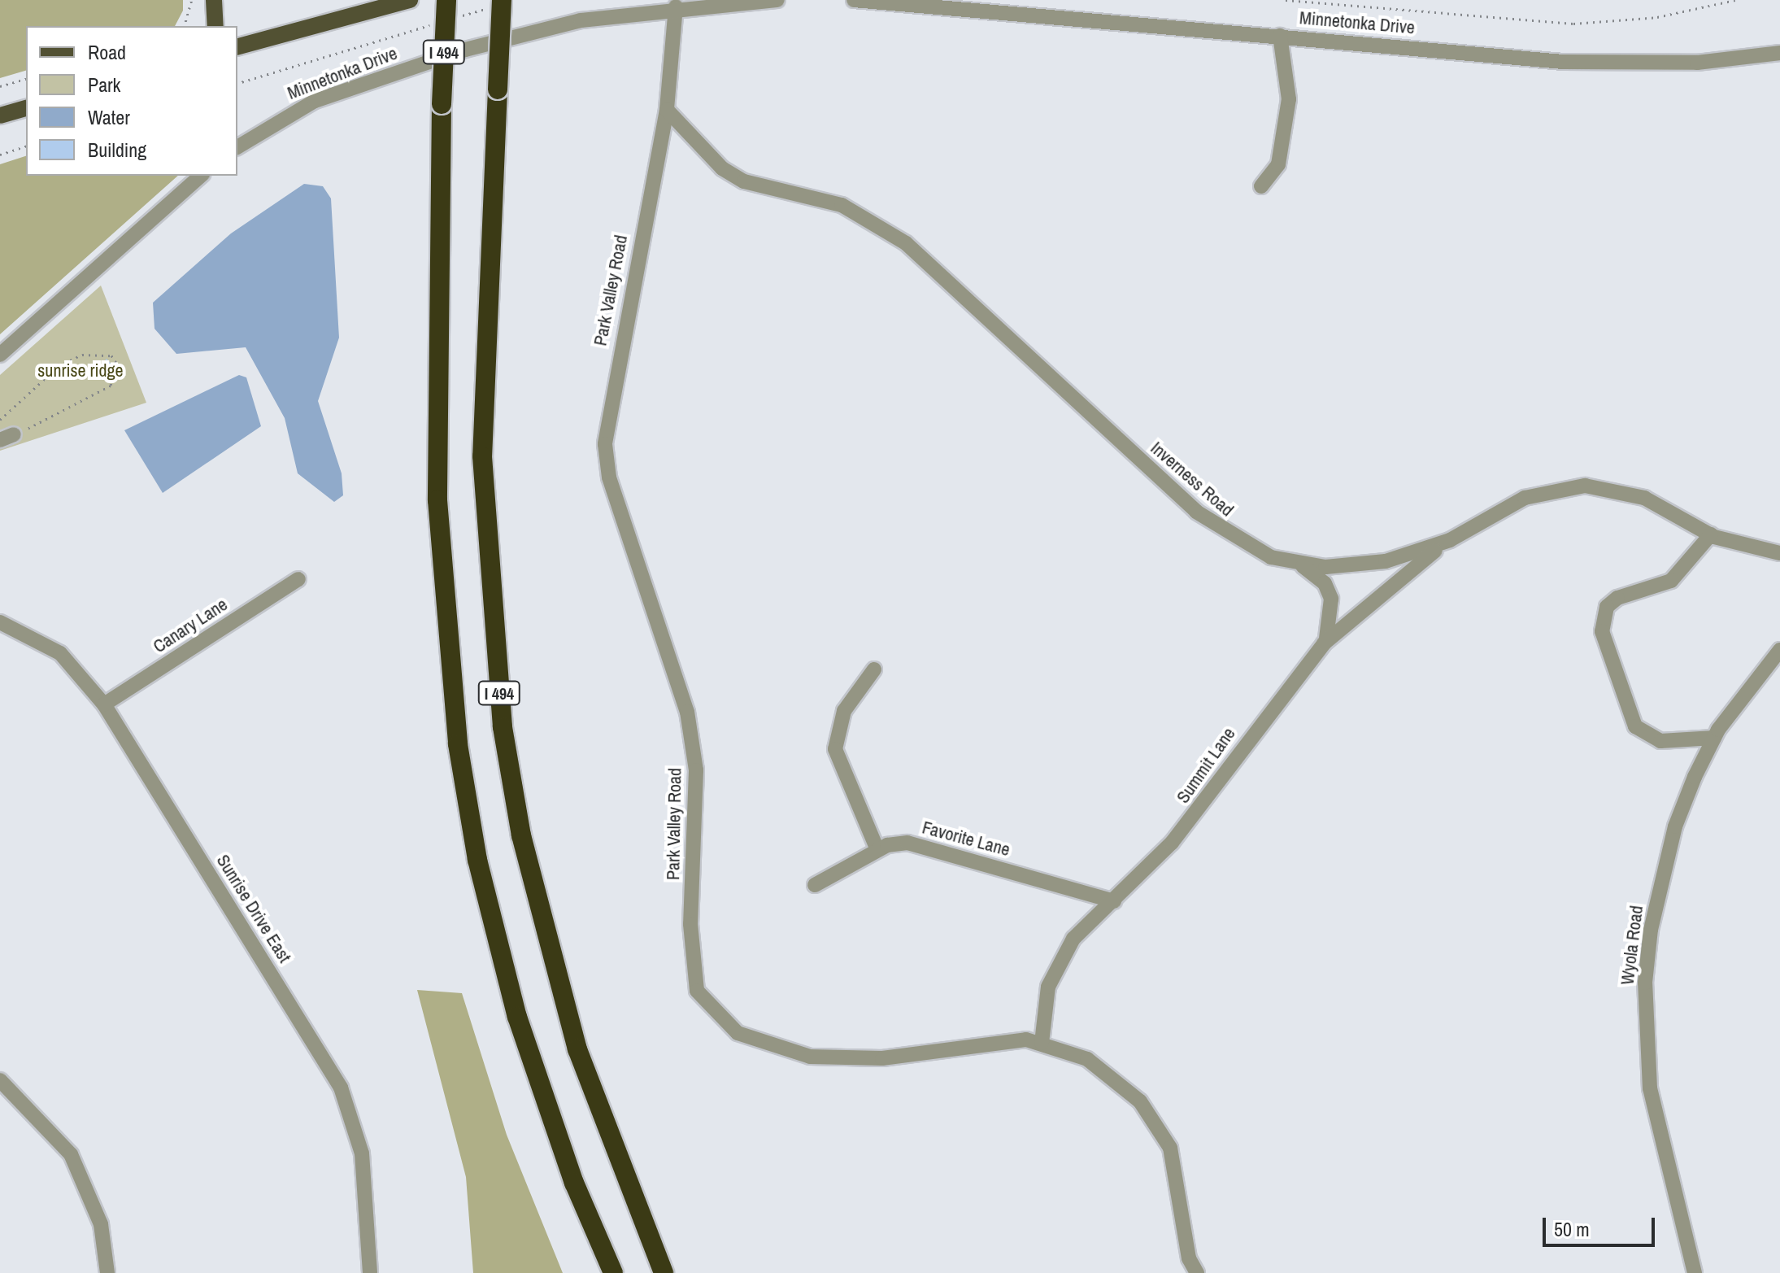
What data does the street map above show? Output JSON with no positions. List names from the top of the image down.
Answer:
{
  "streets": {
    "highway": ["I 494"],
    "street": [
      "Minnetonka Drive",
      "Park Valley Road",
      "Inverness Road",
      "Canary Lane",
      "Summit Lane",
      "Favorite Lane",
      "Sunrise Drive East",
      "Wyola Road"
    ]
  },
  "crossings": [
    ["Minnetonka Drive", "Park Valley Road"],
    ["Park Valley Road", "Inverness Road"],
    ["Park Valley Road", "Summit Lane"],
    ["Inverness Road", "Summit Lane"],
    ["Canary Lane", "Sunrise Drive East"],
    ["Summit Lane", "Favorite Lane"]
  ],
  "parks": ["sunrise ridge"],
  "legend": [
    "Road",
    "Park",
    "Water",
    "Building"
  ],
  "scale_bar": "50 m"
}
